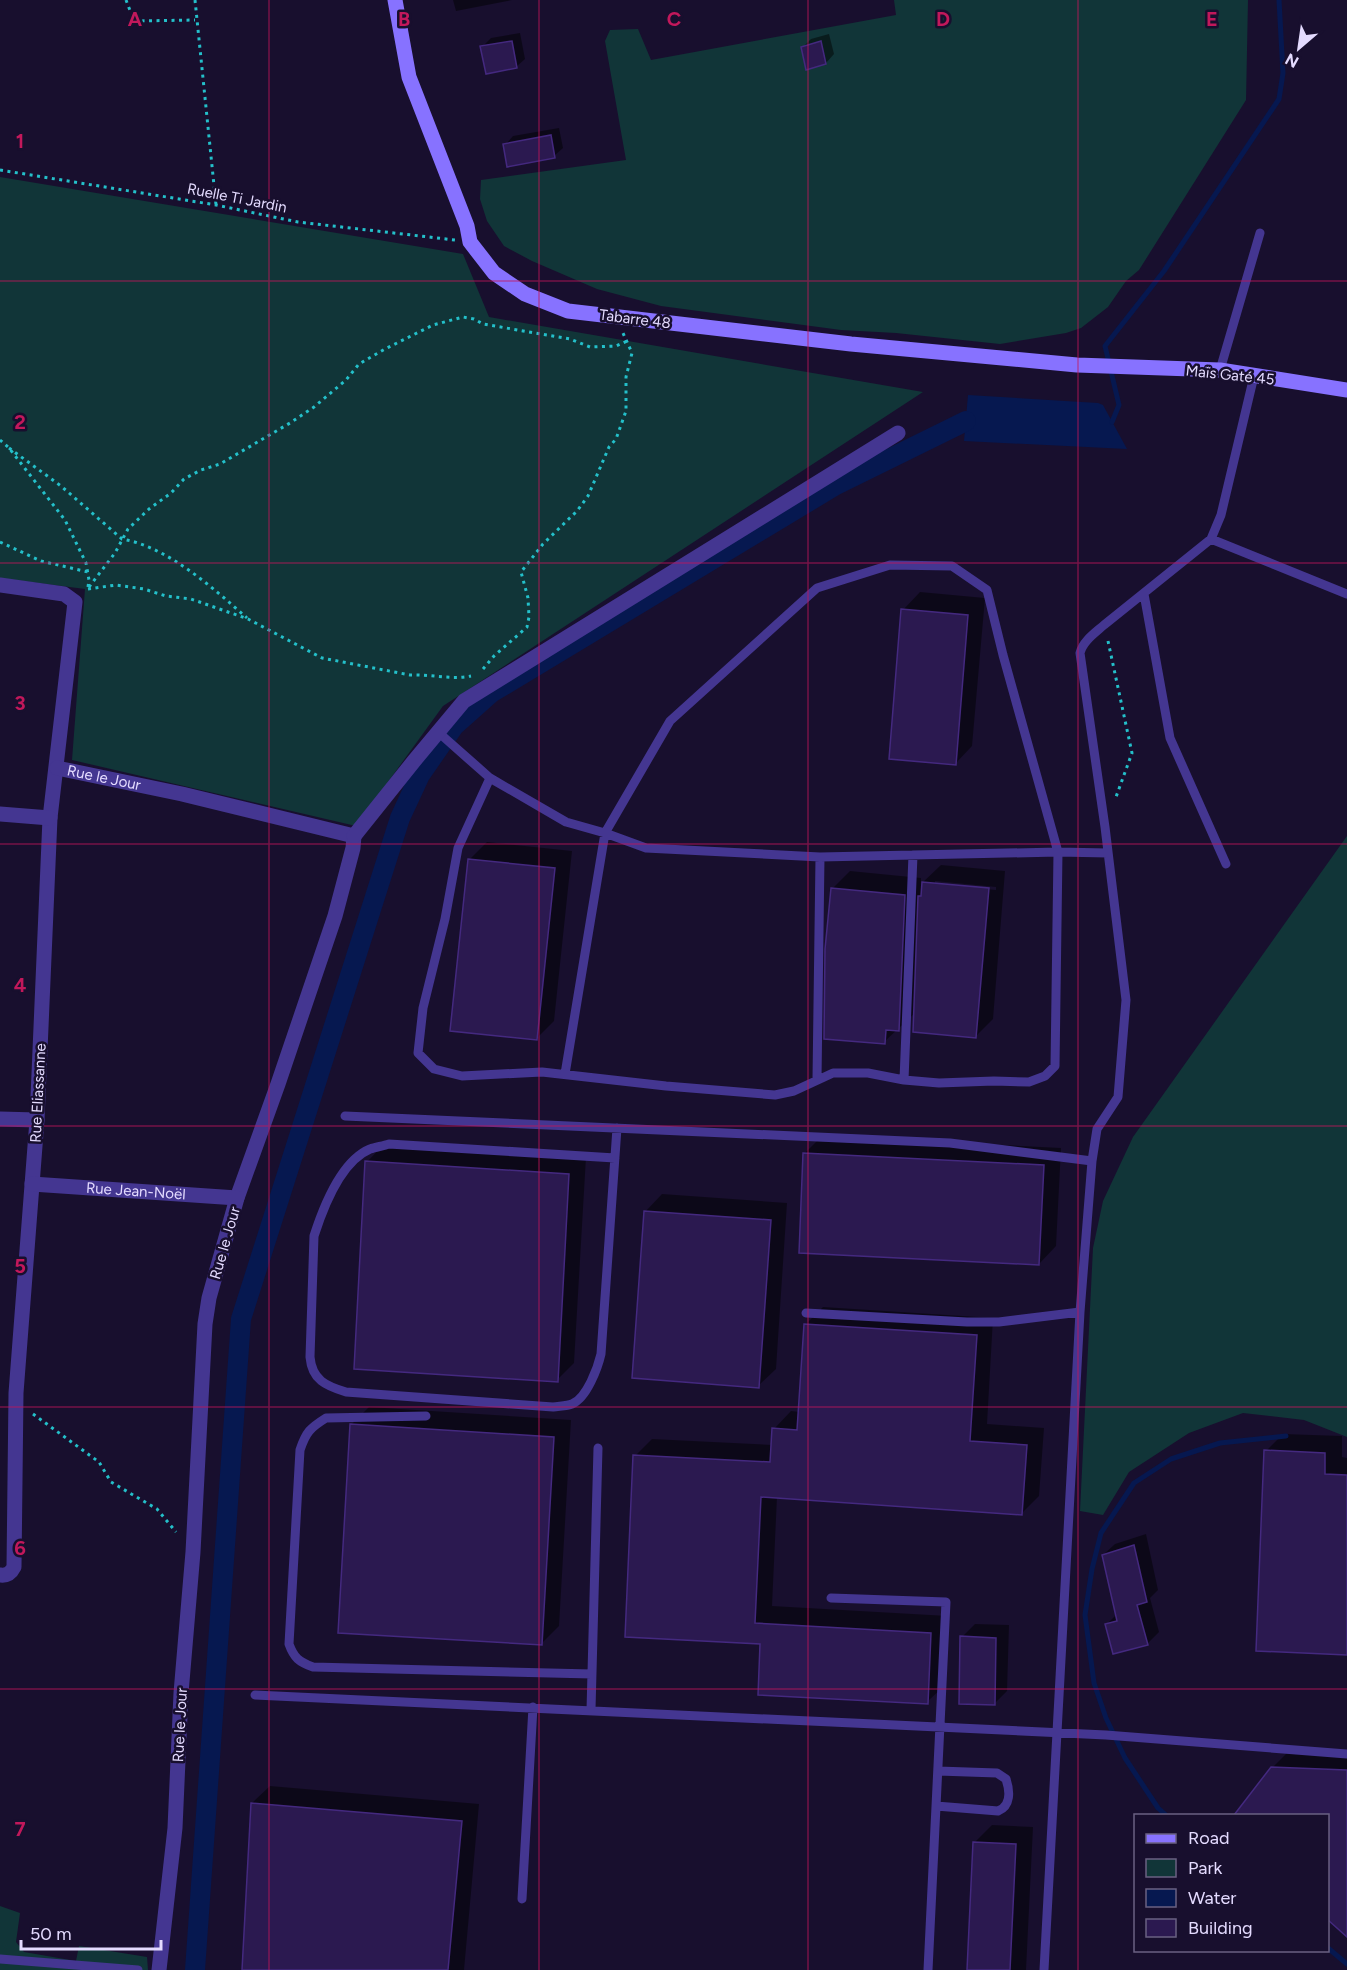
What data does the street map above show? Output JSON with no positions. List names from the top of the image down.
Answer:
{
  "streets": {
    "street": [
      "Tabarre 48",
      "Maïs Gaté 45",
      "Rue le Jour",
      "Rue Eliassanne",
      "Rue Jean-Noël"
    ],
    "path": ["Ruelle Ti Jardin"]
  },
  "crossings": [
    ["Ruelle Ti Jardin", "Tabarre 48"],
    ["Tabarre 48", "Maïs Gaté 45"],
    ["Rue le Jour", "Rue Eliassanne"],
    ["Rue le Jour", "Rue Jean-Noël"],
    ["Rue Eliassanne", "Rue Jean-Noël"]
  ],
  "legend": [
    "Road",
    "Park",
    "Water",
    "Building"
  ],
  "scale_bar": "50 m",
  "north": "bottom left",
  "grid": {
    "columns": [
      "A",
      "B",
      "C",
      "D",
      "E"
    ],
    "rows": [
      "1",
      "2",
      "3",
      "4",
      "5",
      "6",
      "7"
    ]
  }
}
